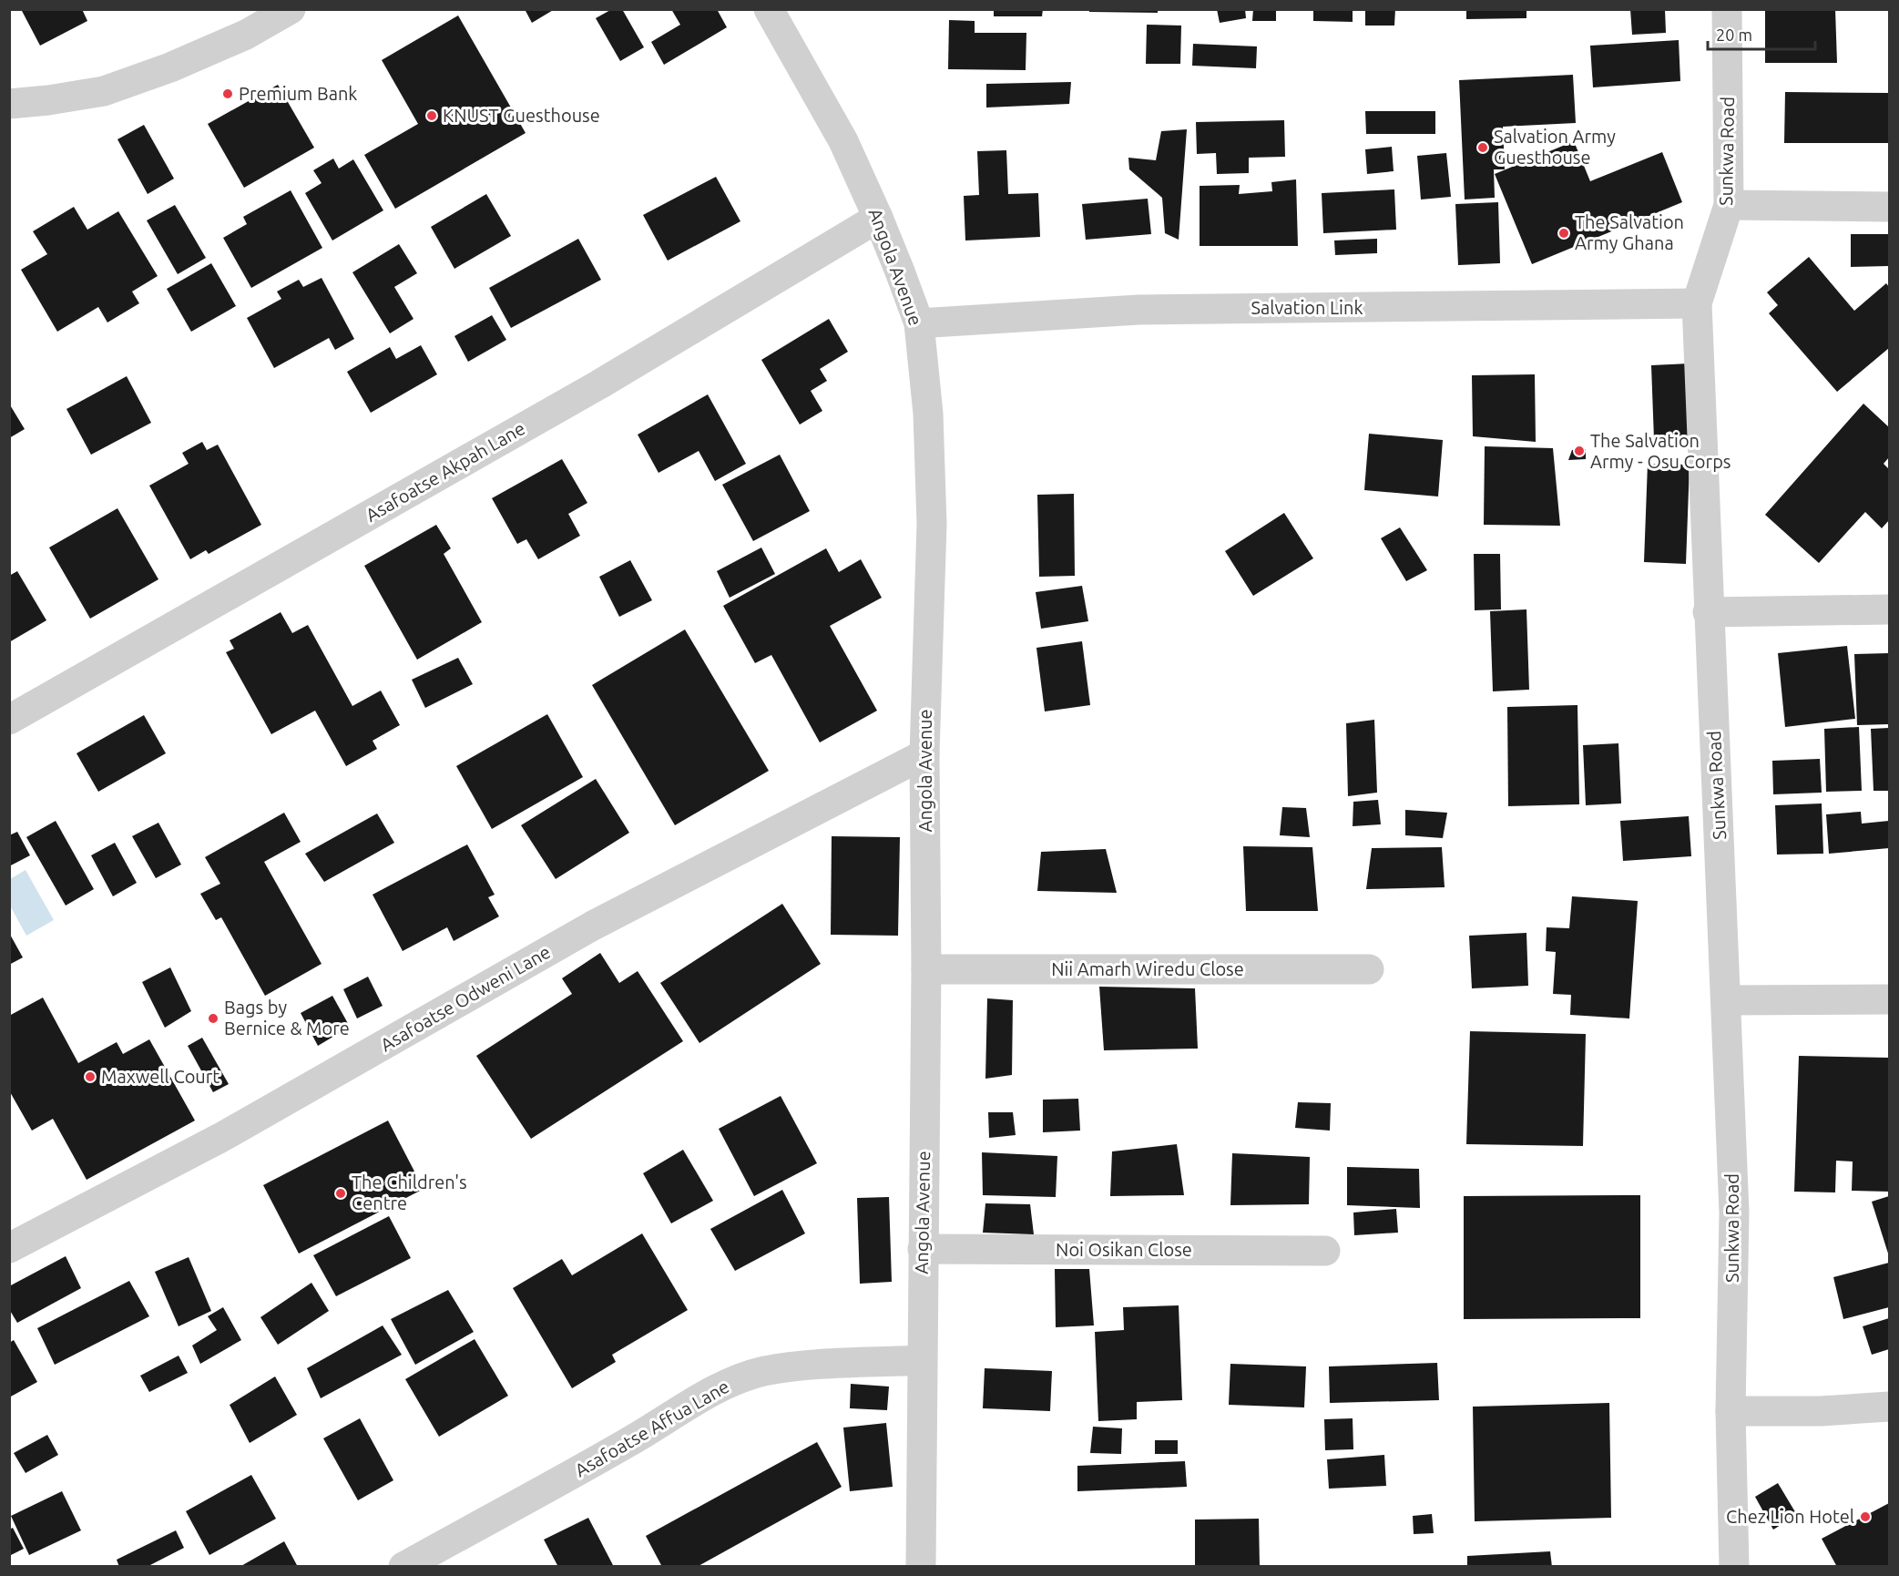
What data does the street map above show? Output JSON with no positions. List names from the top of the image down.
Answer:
{
  "streets": {
    "street": [
      "Sunkwa Road",
      "Angola Avenue",
      "Salvation Link",
      "Asafoatse Akpah Lane",
      "Nii Amarh Wiredu Close",
      "Asafoatse Odweni Lane",
      "Noi Osikan Close",
      "Asafoatse Affua Lane"
    ]
  },
  "crossings": [
    ["Sunkwa Road", "Salvation Link"],
    ["Angola Avenue", "Salvation Link"],
    ["Angola Avenue", "Asafoatse Akpah Lane"],
    ["Angola Avenue", "Nii Amarh Wiredu Close"],
    ["Angola Avenue", "Asafoatse Odweni Lane"],
    ["Angola Avenue", "Noi Osikan Close"],
    ["Angola Avenue", "Asafoatse Affua Lane"]
  ],
  "places": [
    "Premium Bank",
    "KNUST Guesthouse",
    "Salvation Army Guesthouse",
    "The Salvation Army Ghana",
    "The Salvation Army - Osu Corps",
    "Bags by Bernice & More",
    "Maxwell Court",
    "The Children's Centre",
    "Chez Lion Hotel"
  ],
  "scale_bar": "20 m"
}
